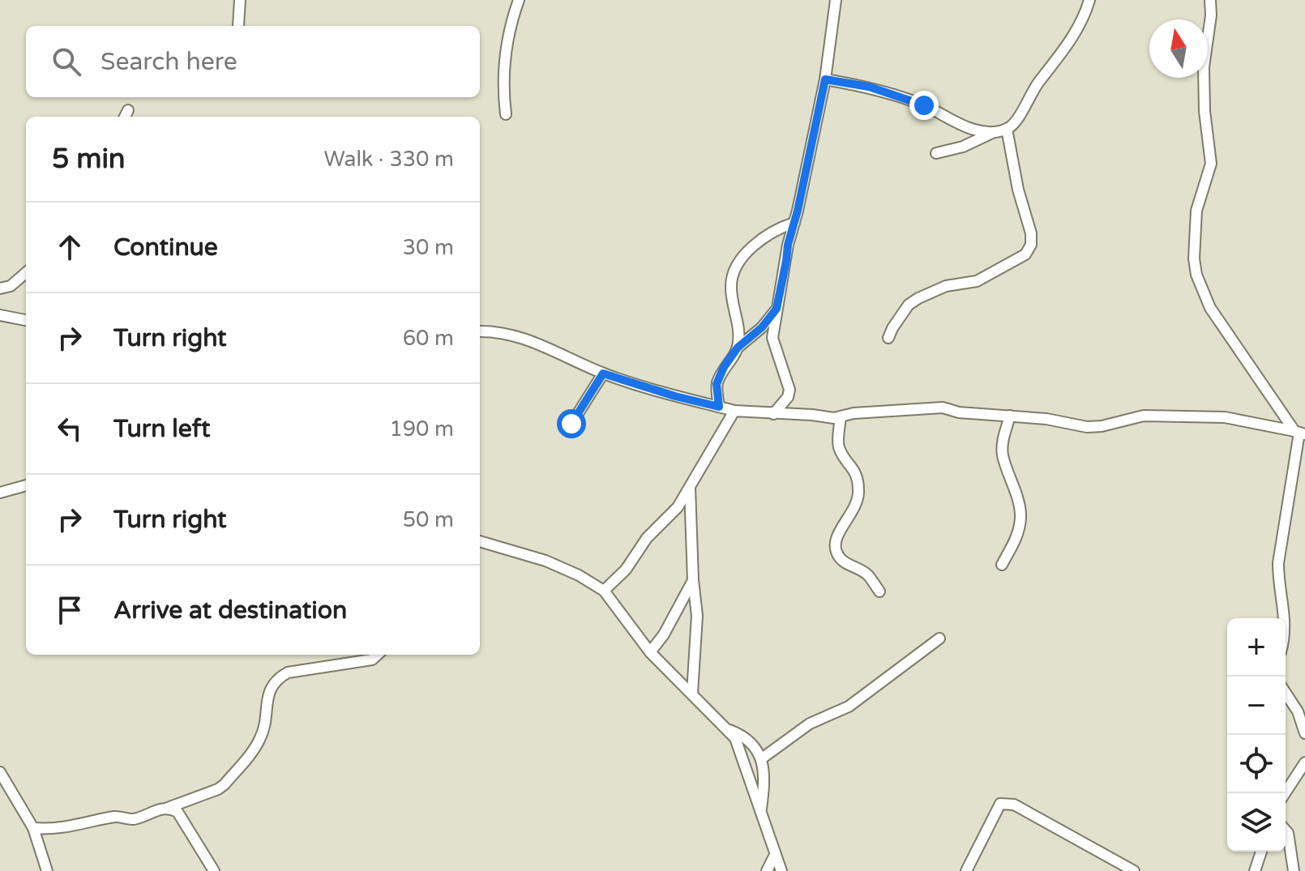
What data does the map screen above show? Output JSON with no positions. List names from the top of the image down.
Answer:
{
  "north": "top",
  "page": {
    "search": "Search here",
    "heading": ["5 min", "Walk · 330 m"],
    "list": [
      ["Continue", "30 m"],
      ["Turn right", "60 m"],
      ["Turn left", "190 m"],
      ["Turn right", "50 m"],
      "Arrive at destination"
    ],
    "map_buttons": ["+", "−"]
  }
}
